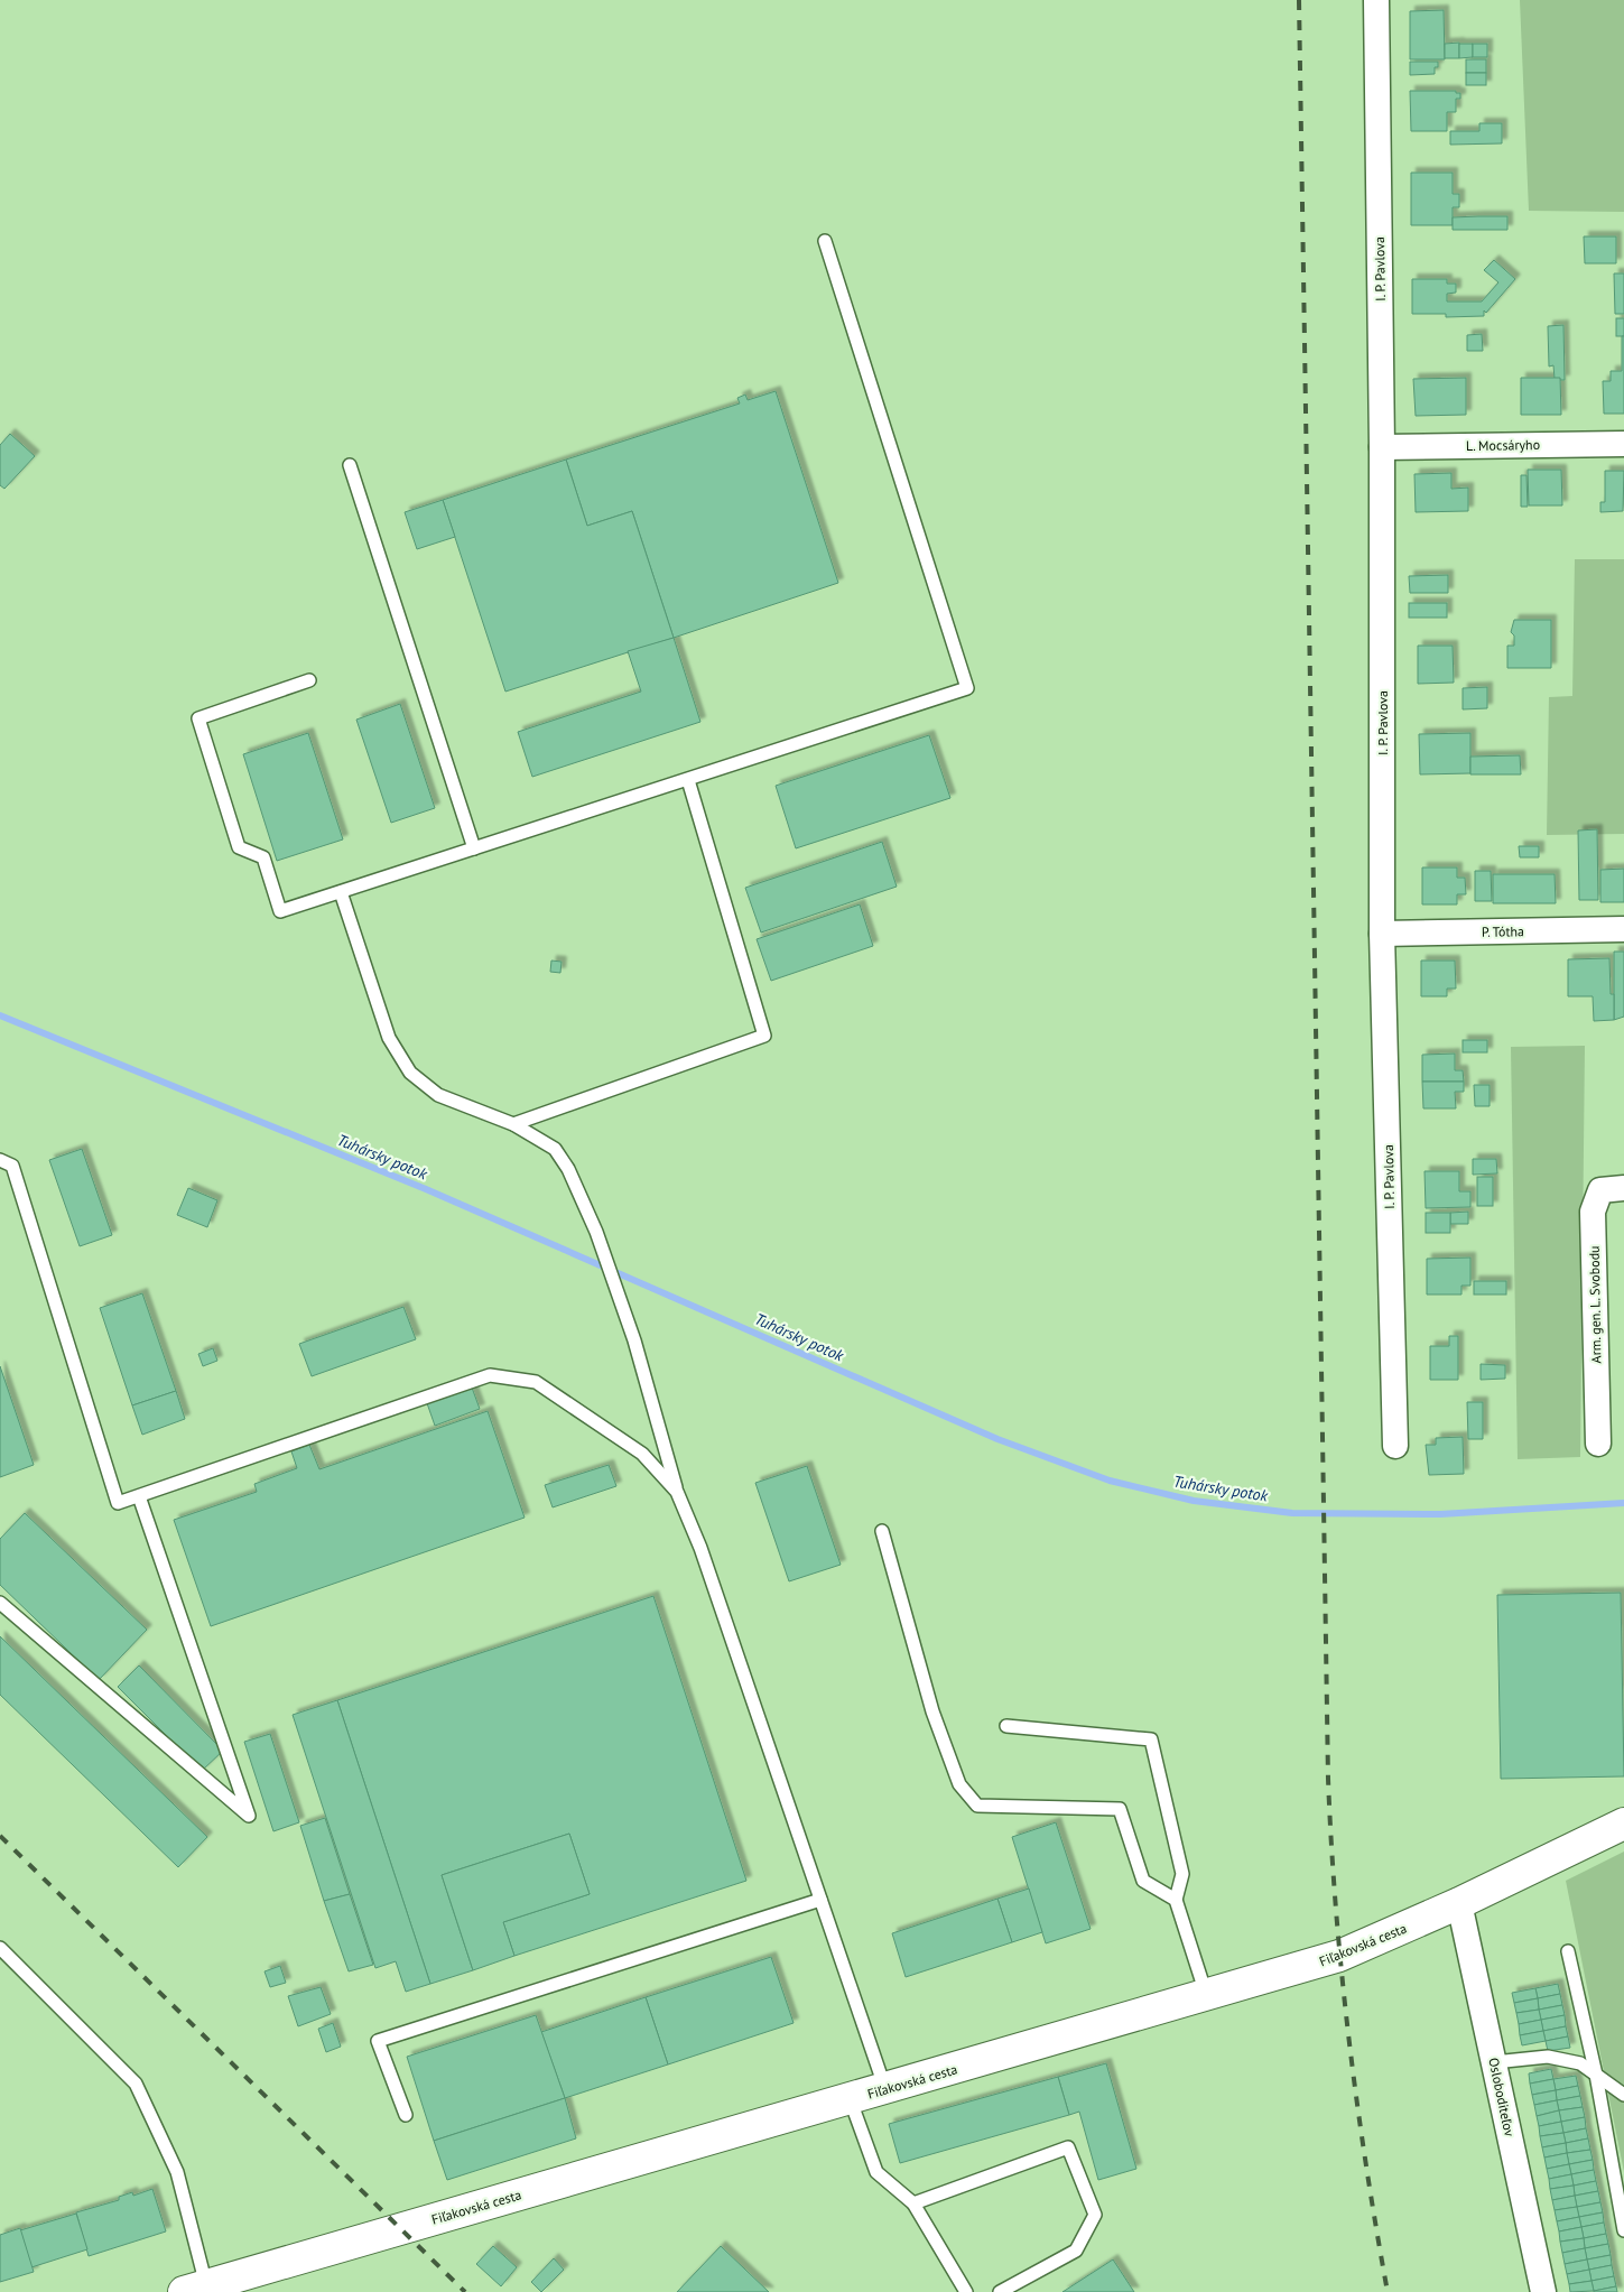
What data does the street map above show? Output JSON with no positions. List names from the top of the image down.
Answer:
{
  "streets": {
    "street": [
      "I. P. Pavlova",
      "L. Mocsáryho",
      "P. Tótha",
      "Arm. gen. L. Svobodu",
      "Fiľakovská cesta",
      "Osloboditeľov"
    ]
  },
  "crossings": [
    ["I. P. Pavlova", "L. Mocsáryho"],
    ["I. P. Pavlova", "P. Tótha"],
    ["Fiľakovská cesta", "Osloboditeľov"]
  ],
  "water": ["Tuhársky potok"]
}
